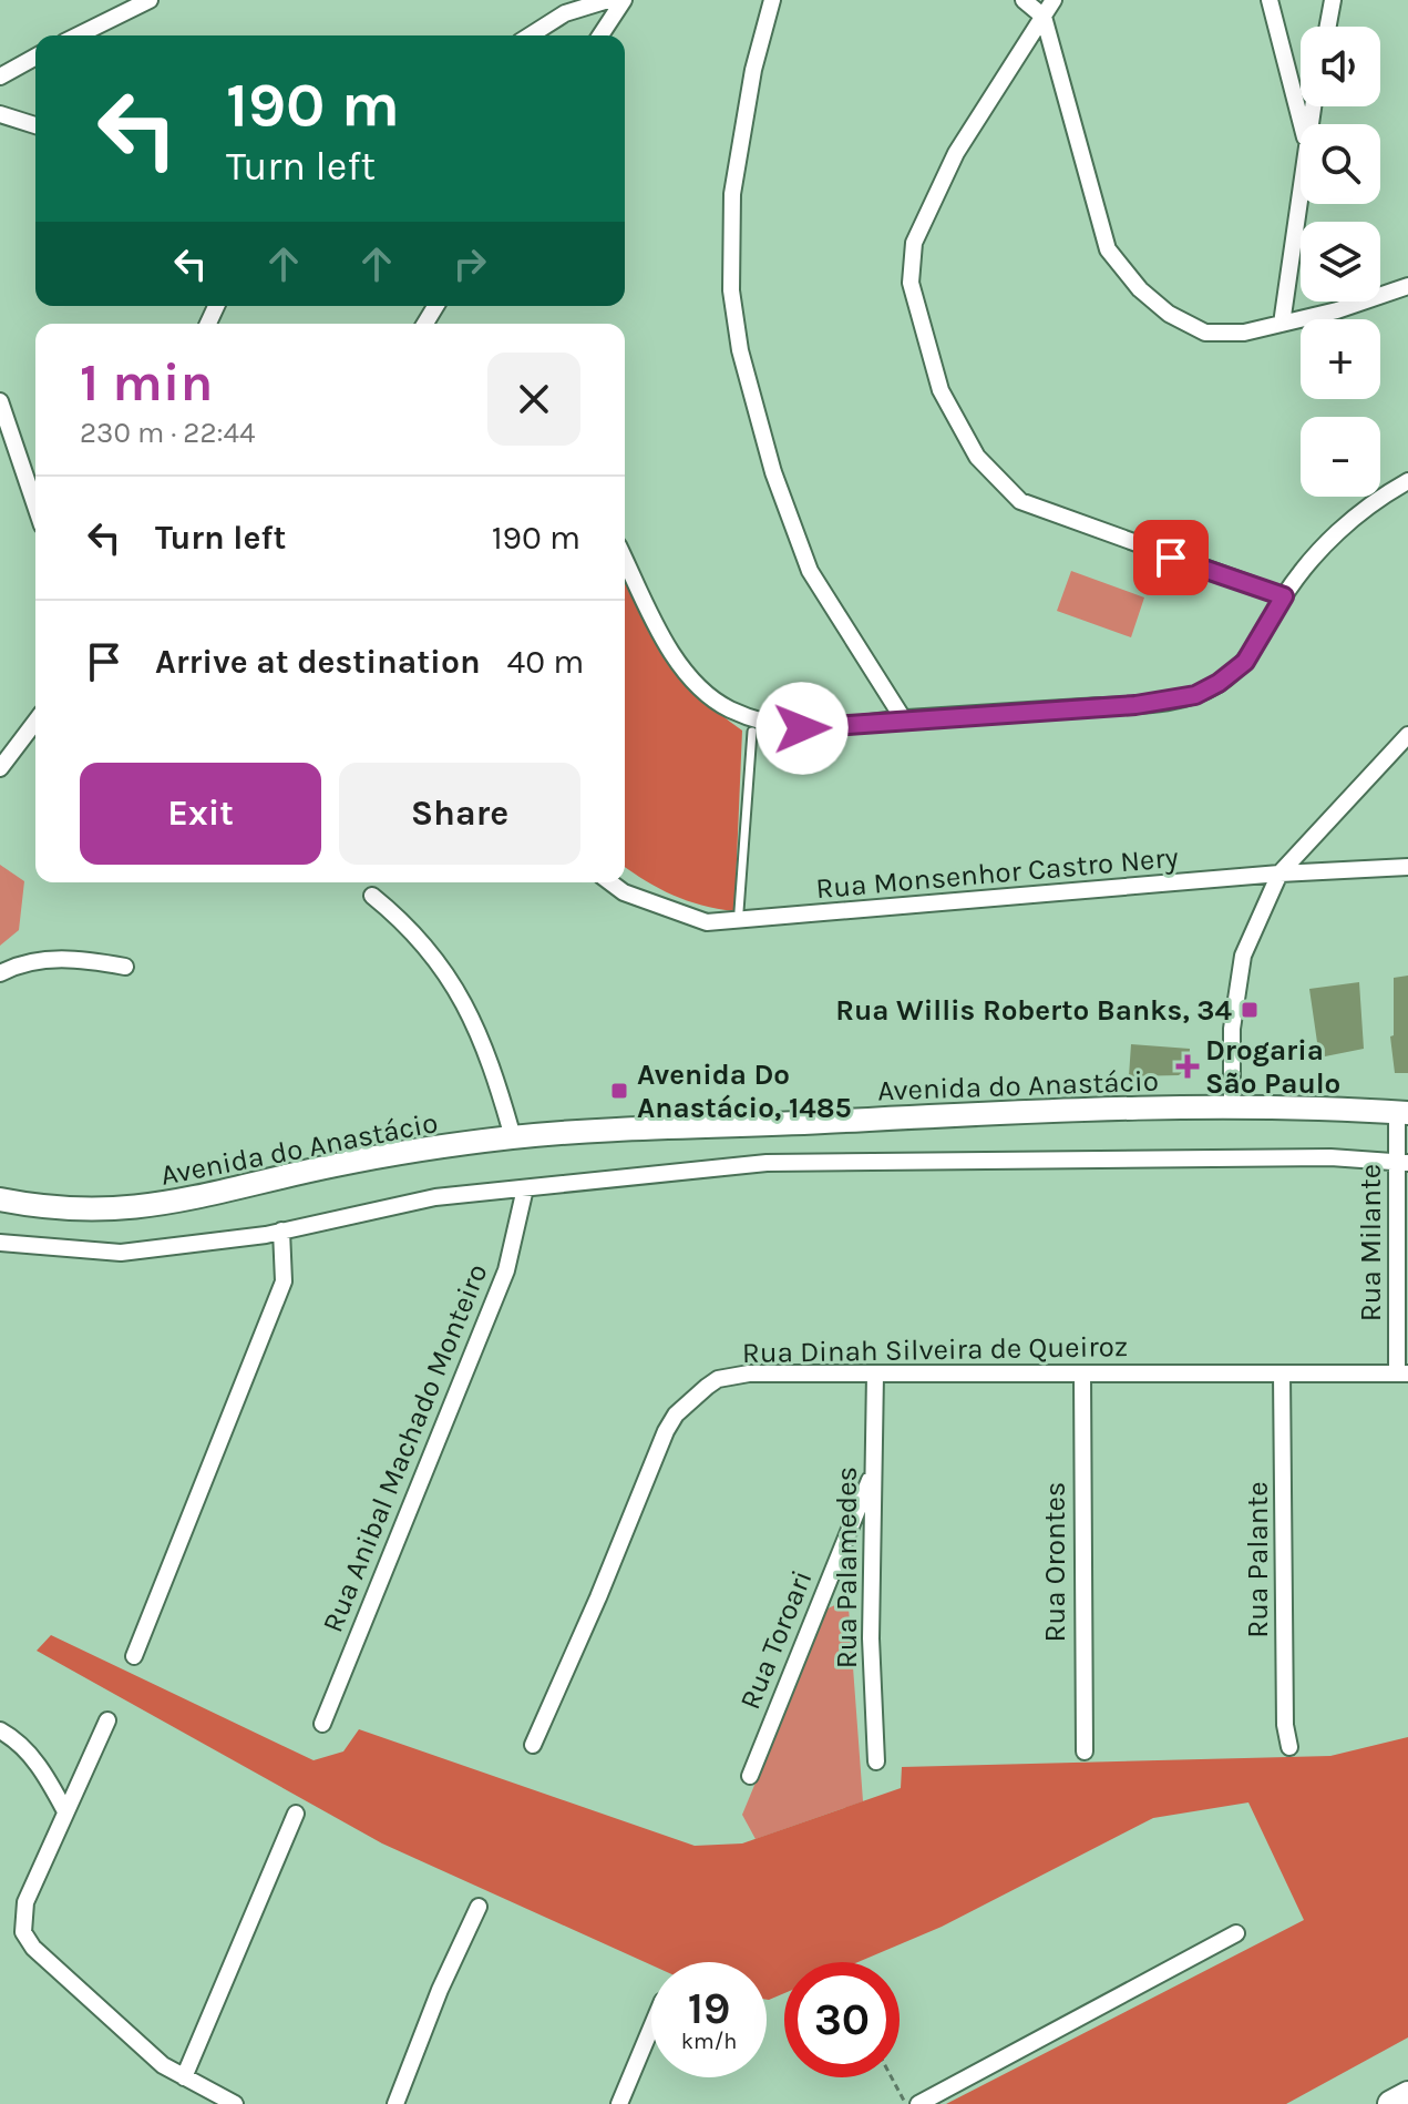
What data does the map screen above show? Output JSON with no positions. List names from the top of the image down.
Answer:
{
  "streets": {
    "main road": ["Avenida do Anastácio"],
    "street": [
      "Rua Monsenhor Castro Nery",
      "Rua Milante",
      "Rua Dinah Silveira de Queiroz",
      "Rua Anibal Machado Monteiro",
      "Rua Palante",
      "Rua Orontes",
      "Rua Palamedes",
      "Rua Toroari"
    ]
  },
  "crossings": [
    ["Avenida do Anastácio", "Rua Milante"],
    ["Rua Milante", "Rua Dinah Silveira de Queiroz"],
    ["Rua Dinah Silveira de Queiroz", "Rua Palante"],
    ["Rua Dinah Silveira de Queiroz", "Rua Orontes"],
    ["Rua Dinah Silveira de Queiroz", "Rua Palamedes"],
    ["Rua Palamedes", "Rua Toroari"]
  ],
  "places": {
    "transit": ["Rua Willis Roberto Banks, 34", "Avenida Do Anastácio, 1485"],
    "health": ["Drogaria São Paulo"]
  },
  "page": {
    "map_buttons": ["+", "−"],
    "turn": ["190 m", "Turn left"],
    "heading": ["1 min", "230 m · 22:44"],
    "list": [
      {
        "name": "Turn left",
        "value": "190 m"
      },
      {
        "name": "Arrive at destination",
        "value": "40 m"
      }
    ],
    "buttons": ["Exit", "Share"],
    "speed": "19 km/h",
    "limit": "30"
  }
}
